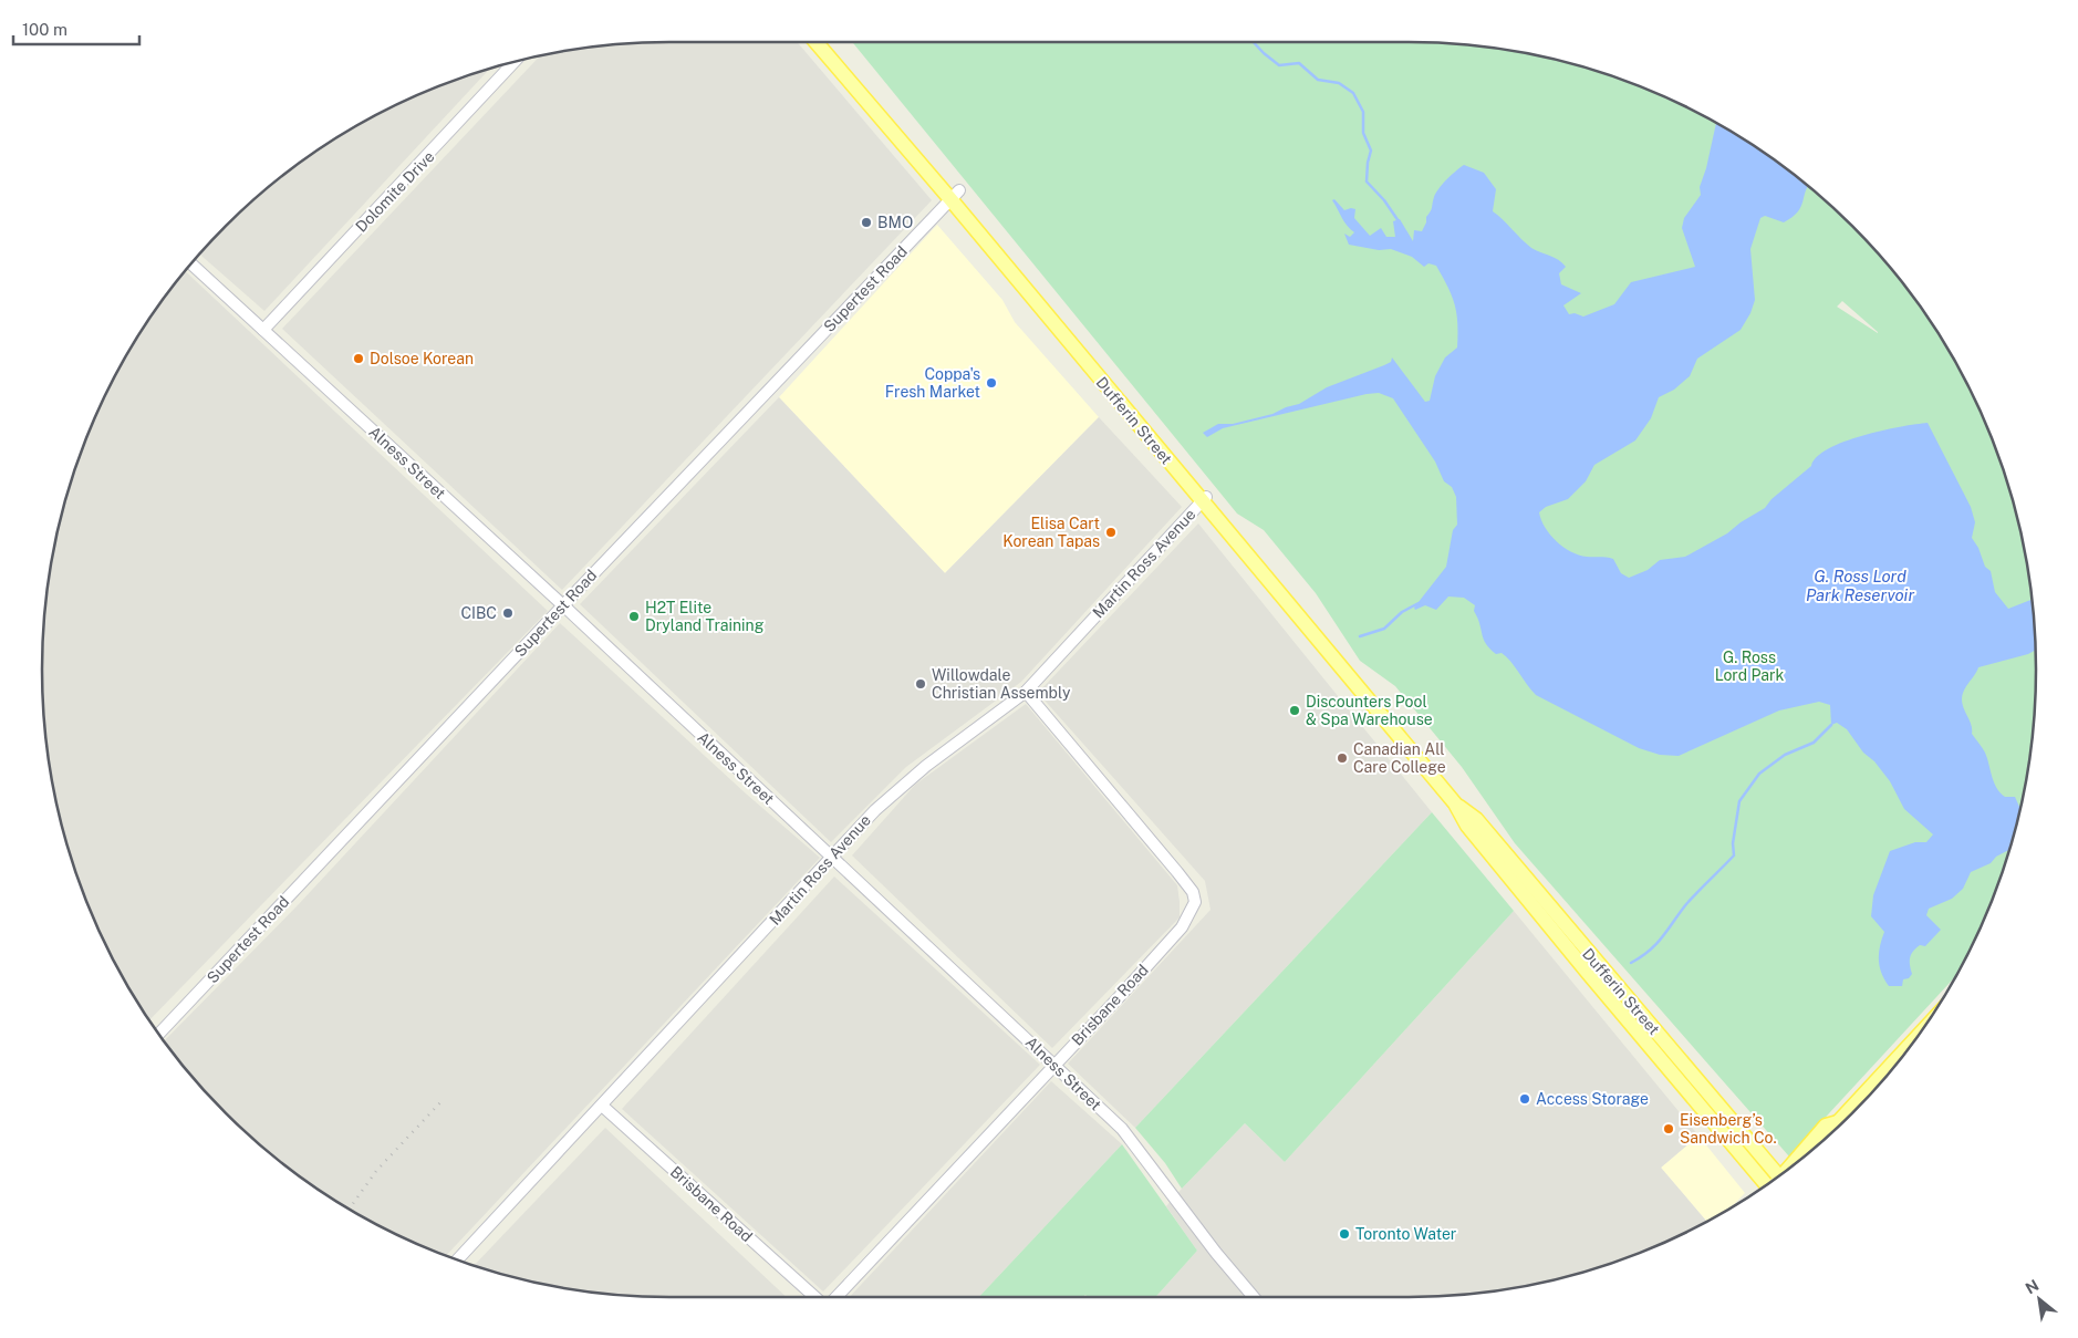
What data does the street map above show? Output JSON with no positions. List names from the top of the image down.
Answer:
{
  "streets": {
    "main road": ["Dufferin Street"],
    "street": [
      "Dolomite Drive",
      "Supertest Road",
      "Alness Street",
      "Martin Ross Avenue",
      "Brisbane Road"
    ]
  },
  "crossings": [
    ["Dolomite Drive", "Alness Street"],
    ["Supertest Road", "Dufferin Street"],
    ["Supertest Road", "Alness Street"],
    ["Dufferin Street", "Martin Ross Avenue"],
    ["Alness Street", "Martin Ross Avenue"],
    ["Alness Street", "Brisbane Road"],
    ["Martin Ross Avenue", "Brisbane Road"]
  ],
  "water": ["G. Ross Lord Park Reservoir"],
  "parks": ["G. Ross Lord Park"],
  "places": [
    "BMO",
    "Dolsoe Korean",
    "Coppa's Fresh Market",
    "Elisa Cart Korean Tapas",
    "CIBC",
    "H2T Elite Dryland Training",
    "Willowdale Christian Assembly",
    "Discounters Pool & Spa Warehouse",
    "Canadian All Care College",
    "Access Storage",
    "Eisenberg’s Sandwich Co.",
    "Toronto Water"
  ],
  "scale_bar": "100 m",
  "north": "top left"
}
